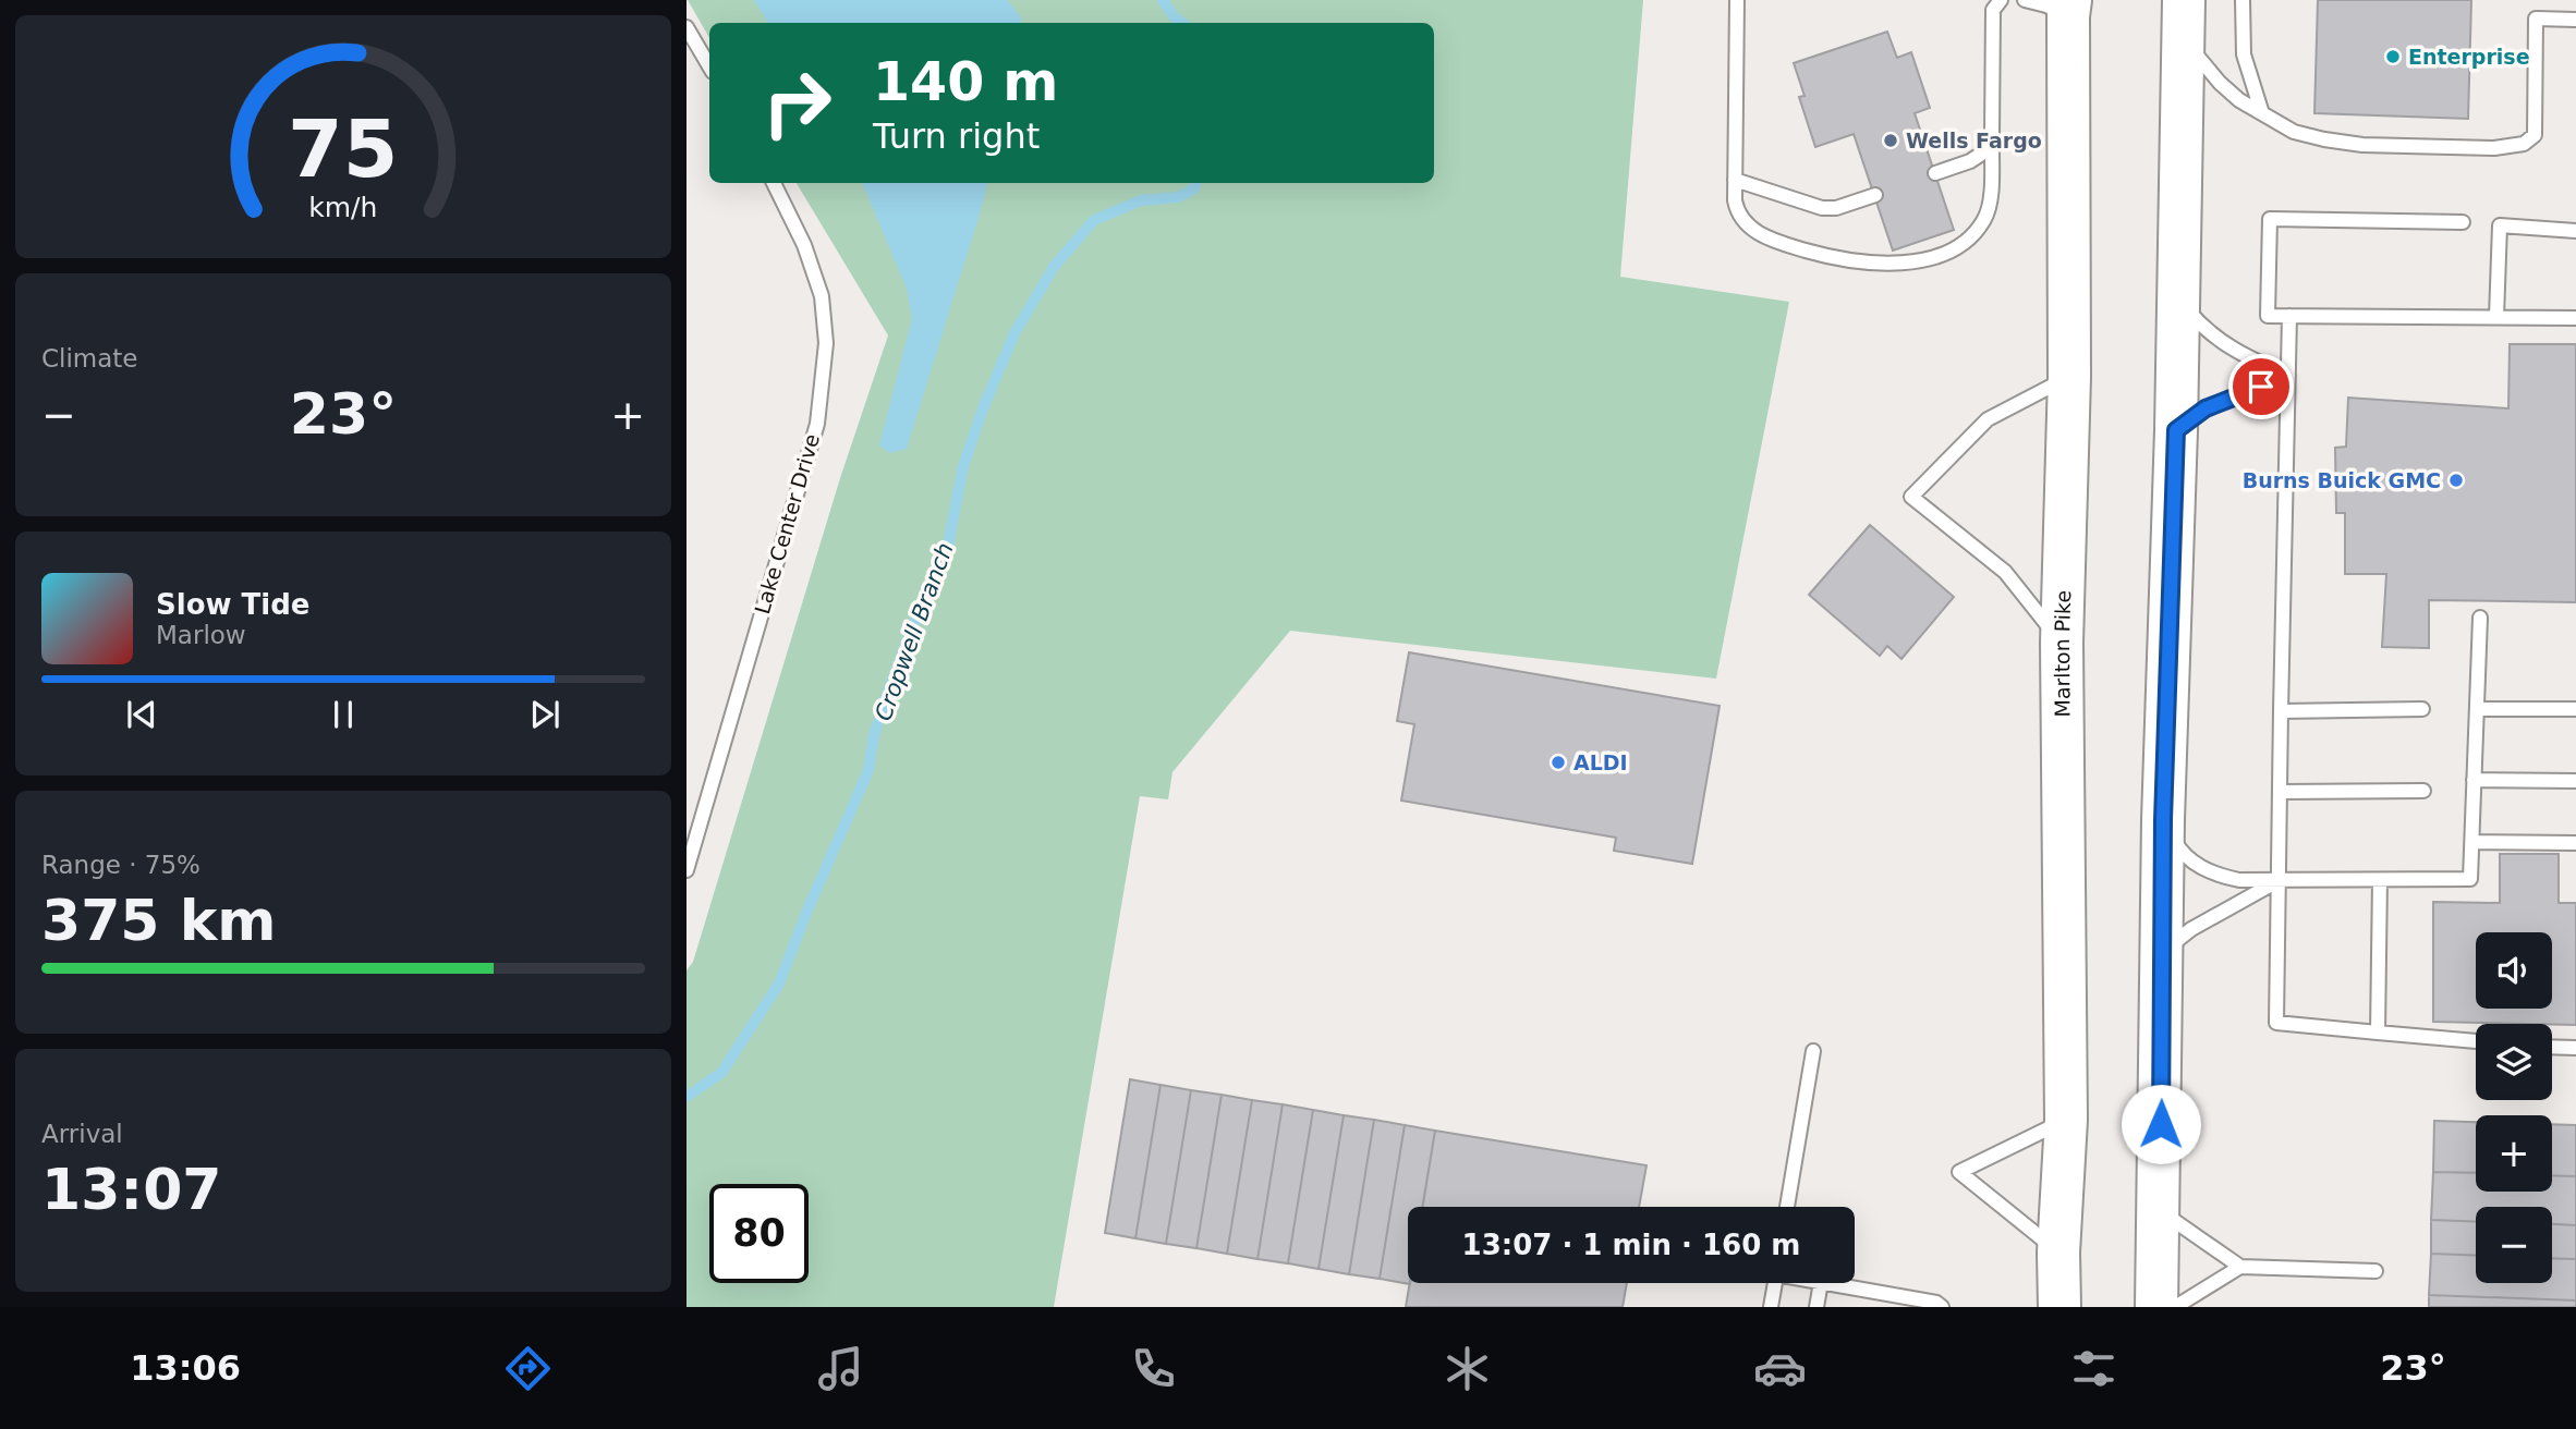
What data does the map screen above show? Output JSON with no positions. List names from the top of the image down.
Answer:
{
  "streets": {
    "highway": ["Marlton Pike"],
    "lane": ["Lake Center Drive"]
  },
  "water": ["Cropwell Branch"],
  "places": [
    "Enterprise",
    "Wells Fargo",
    "Burns Buick GMC",
    "ALDI"
  ],
  "page": {
    "turn": ["140 m", "Turn right"],
    "tile": [
      "Climate",
      ["Range · 75%", "375 km"],
      ["Arrival", "13:07"]
    ],
    "heat": ["−", "23°", "+"],
    "song": ["Slow Tide", "Marlow"],
    "map_buttons": ["+", "−"],
    "limit": "80",
    "trip": "13:07 · 1 min · 160 m",
    "tabs": ["13:06", "23°"],
    "gauge": ["75", "km/h"]
  }
}
